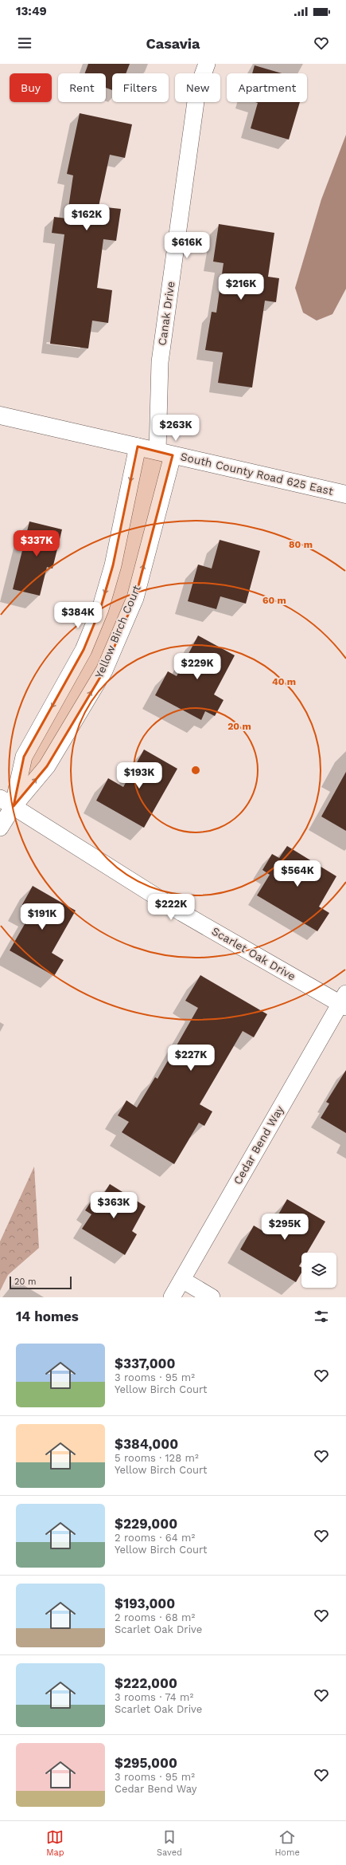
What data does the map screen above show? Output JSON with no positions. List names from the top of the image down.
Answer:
{
  "streets": {
    "street": [
      "Canak Drive",
      "South County Road 625 East",
      "Yellow Birch Court",
      "Scarlet Oak Drive",
      "Cedar Bend Way"
    ]
  },
  "crossings": [
    ["Canak Drive", "South County Road 625 East"],
    ["Canak Drive", "Yellow Birch Court"],
    ["South County Road 625 East", "Yellow Birch Court"],
    ["Yellow Birch Court", "Scarlet Oak Drive"],
    ["Scarlet Oak Drive", "Cedar Bend Way"]
  ],
  "scale_bar": "20 m",
  "page": {
    "status": "13:49",
    "header": "Casavia",
    "chip": [
      "Buy",
      "Rent",
      "Filters",
      "New",
      "Apartment"
    ],
    "price": [
      "$162K",
      "$616K",
      "$216K",
      "$263K",
      "$337K",
      "$384K",
      "$229K",
      "$193K",
      "$564K",
      "$222K",
      "$191K",
      "$227K",
      "$363K",
      "$295K"
    ],
    "scale": "20 m",
    "heading": "14 homes",
    "list": [
      {
        "name": "$337,000",
        "note": "3 rooms · 95 m² · Yellow Birch Court"
      },
      {
        "name": "$384,000",
        "note": "5 rooms · 128 m² · Yellow Birch Court"
      },
      {
        "name": "$229,000",
        "note": "2 rooms · 64 m² · Yellow Birch Court"
      },
      {
        "name": "$193,000",
        "note": "2 rooms · 68 m² · Scarlet Oak Drive"
      },
      {
        "name": "$222,000",
        "note": "3 rooms · 74 m² · Scarlet Oak Drive"
      },
      {
        "name": "$295,000",
        "note": "3 rooms · 95 m² · Cedar Bend Way"
      }
    ],
    "tabs": ["Map", "Saved", "Home"]
  },
  "rings": [
    "80 m",
    "60 m",
    "40 m",
    "20 m"
  ]
}
